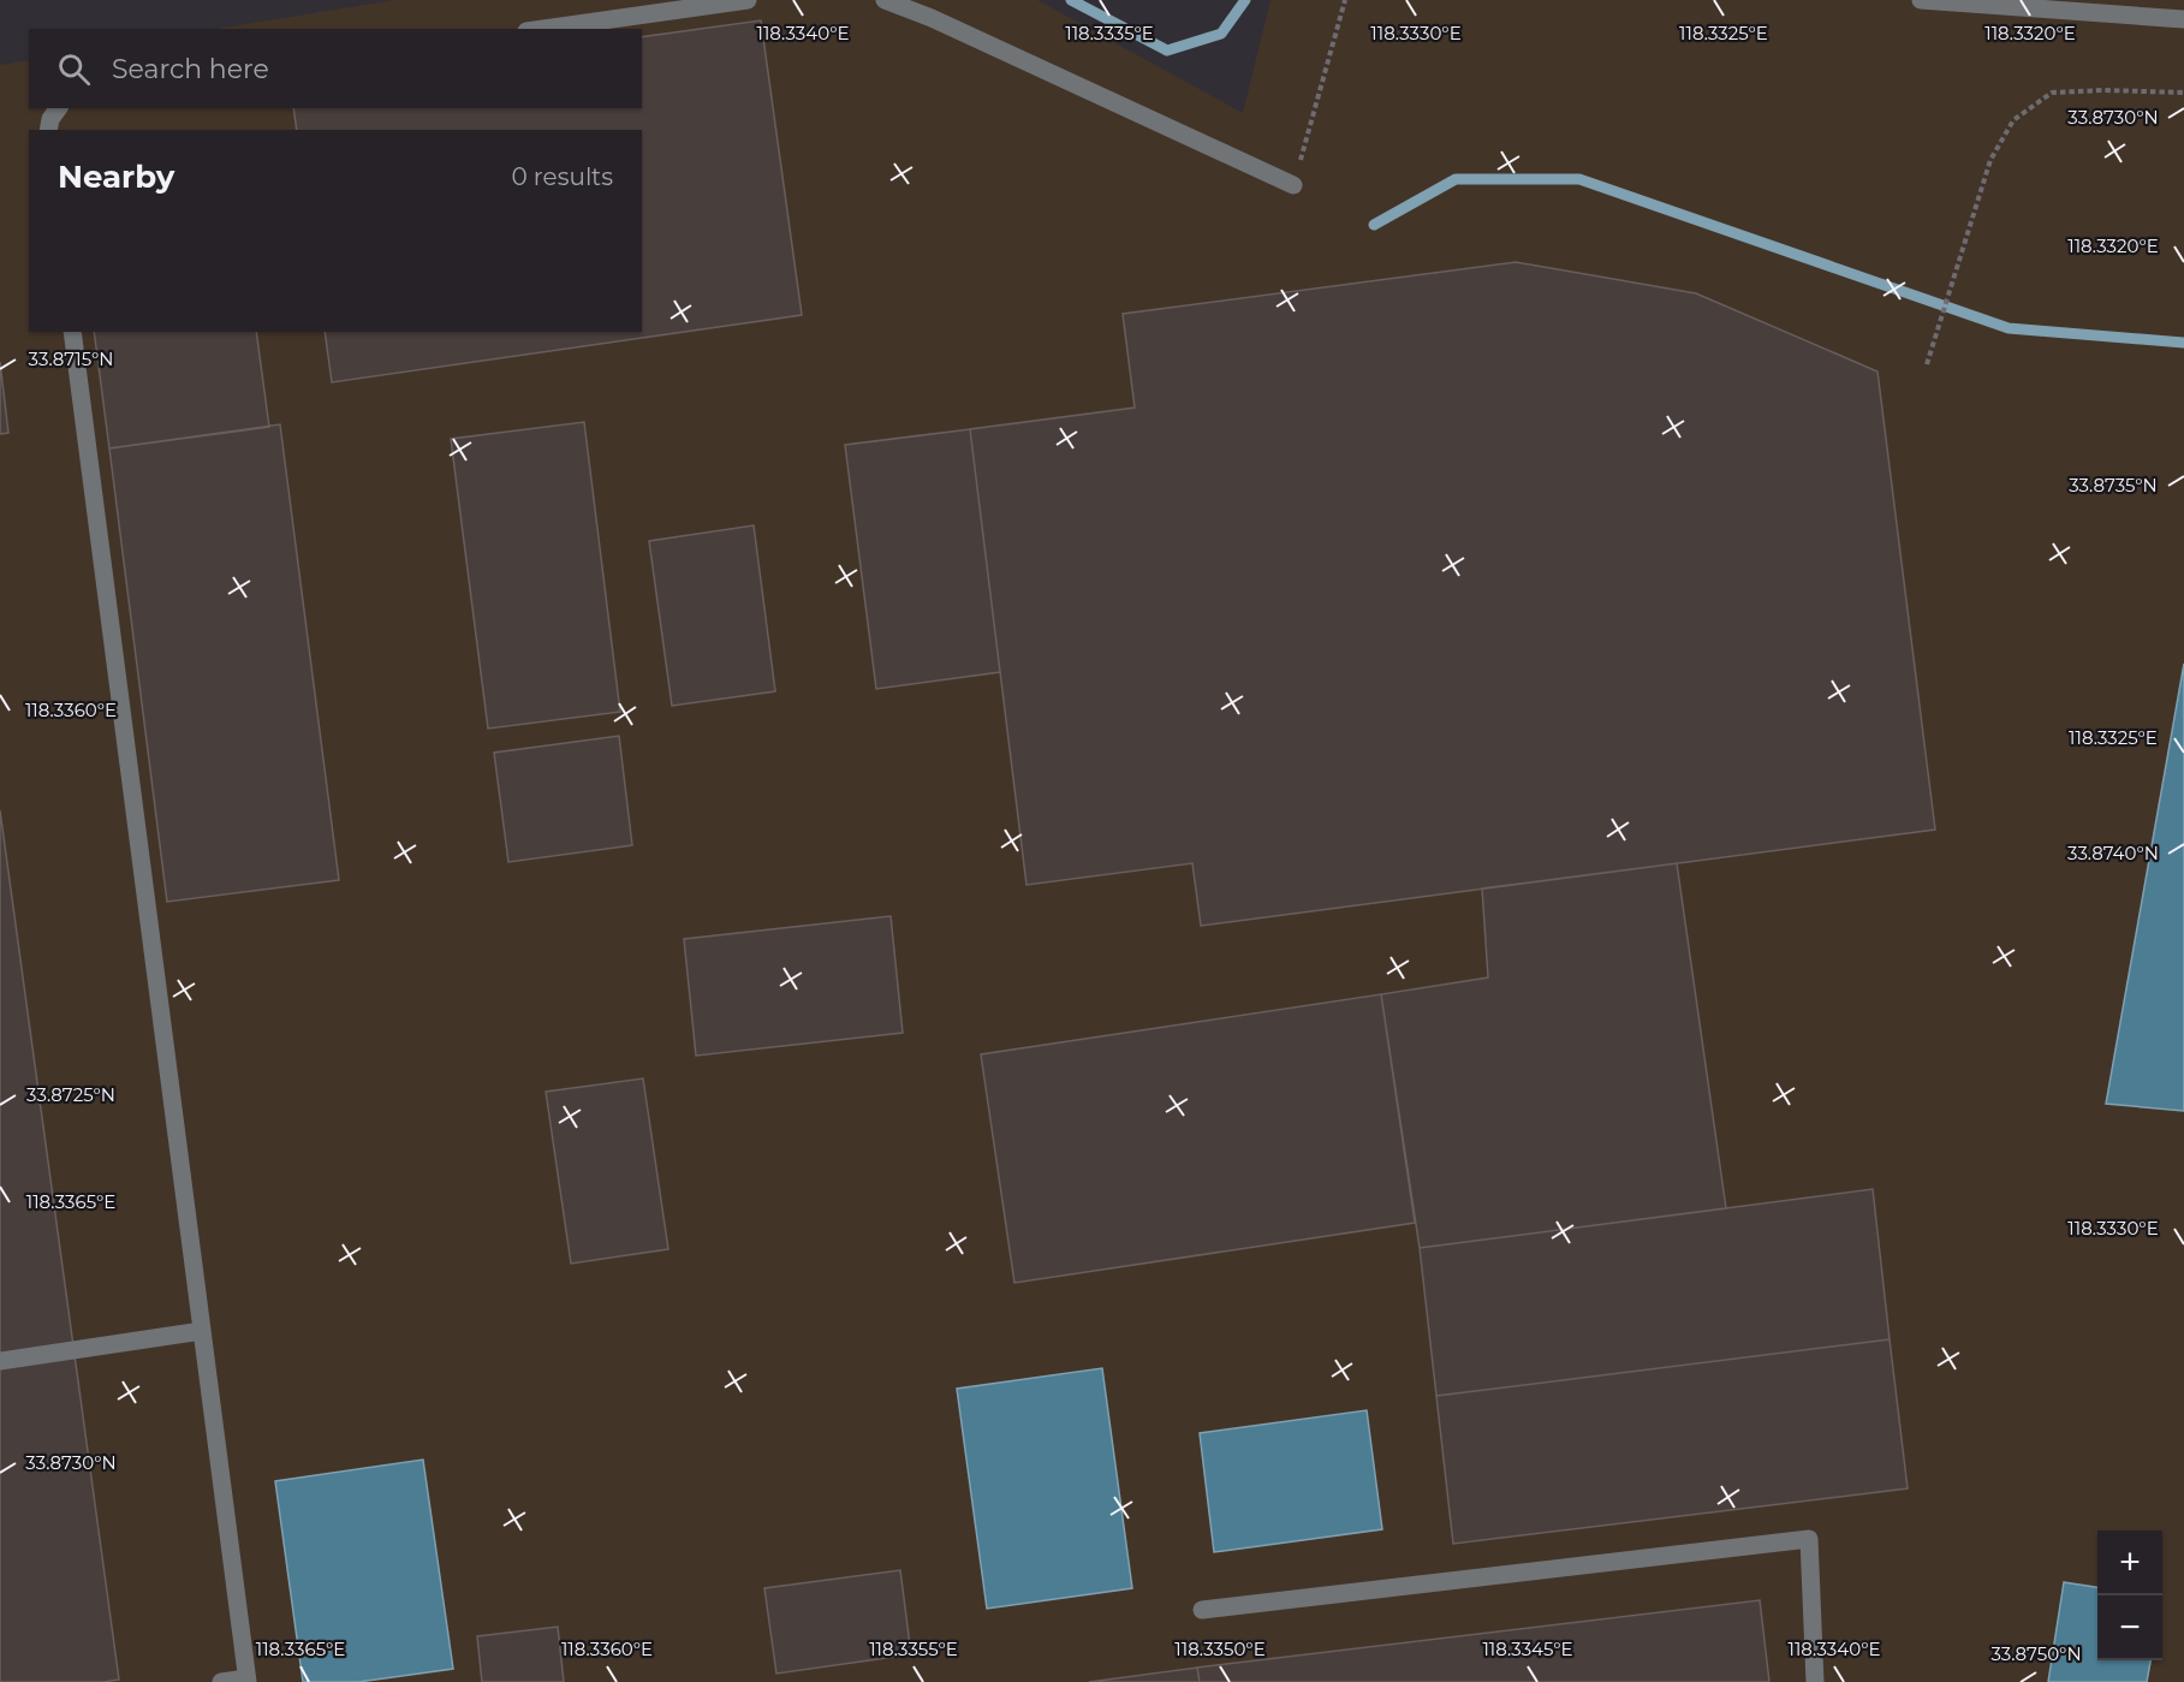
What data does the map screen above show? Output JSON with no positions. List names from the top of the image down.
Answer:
{
  "page": {
    "search": "Search here",
    "heading": ["Nearby", "0 results"],
    "map_buttons": ["+", "−"]
  },
  "coordinates": [
    "118.3340°E",
    "118.3335°E",
    "118.3330°E",
    "118.3325°E",
    "118.3320°E",
    "33.8730°N",
    "33.8715°N",
    "33.8735°N",
    "118.3360°E",
    "33.8740°N",
    "33.8725°N",
    "118.3365°E",
    "118.3355°E",
    "118.3350°E",
    "118.3345°E",
    "33.8750°N"
  ]
}
